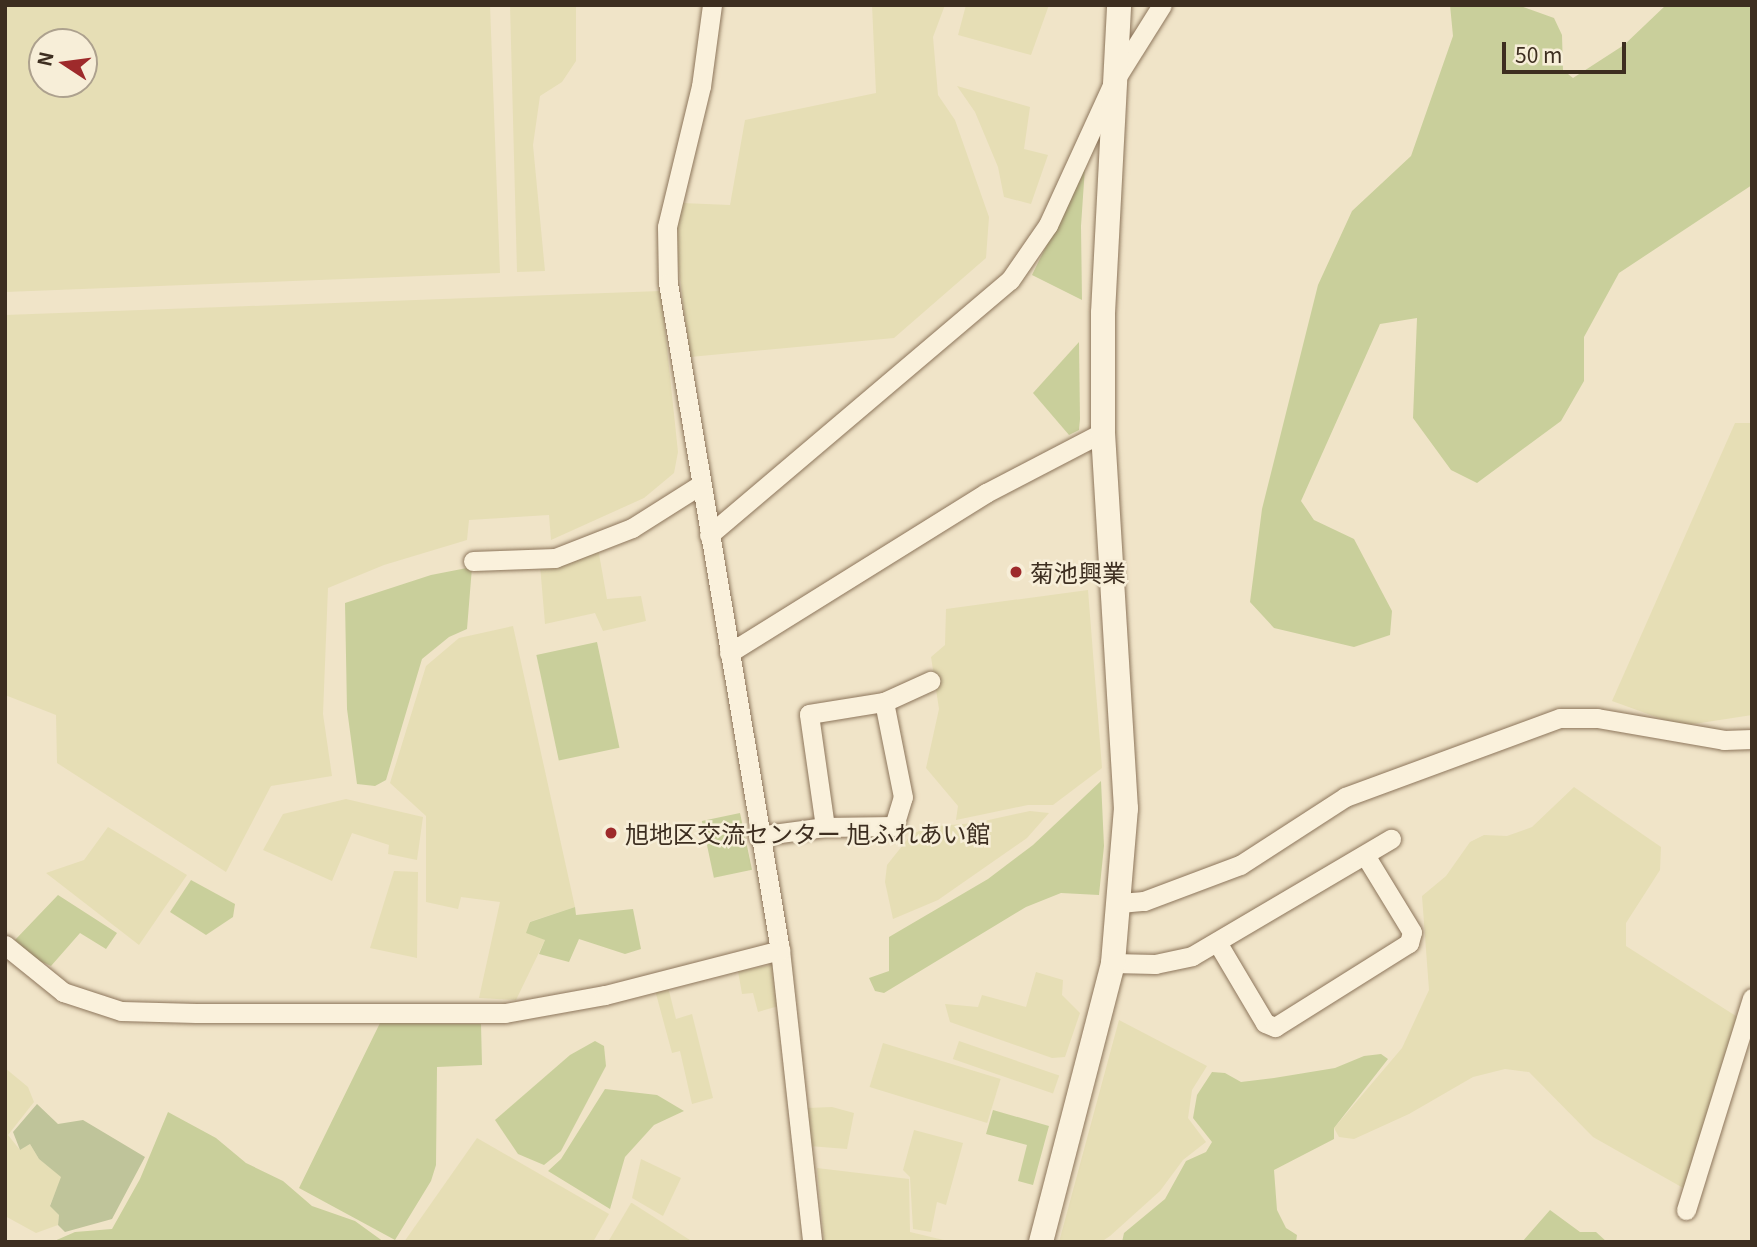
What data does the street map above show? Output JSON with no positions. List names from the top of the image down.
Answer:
{
  "places": ["菊池興業", "旭地区交流センター 旭ふれあい館"],
  "scale_bar": "50 m",
  "north": "left"
}
